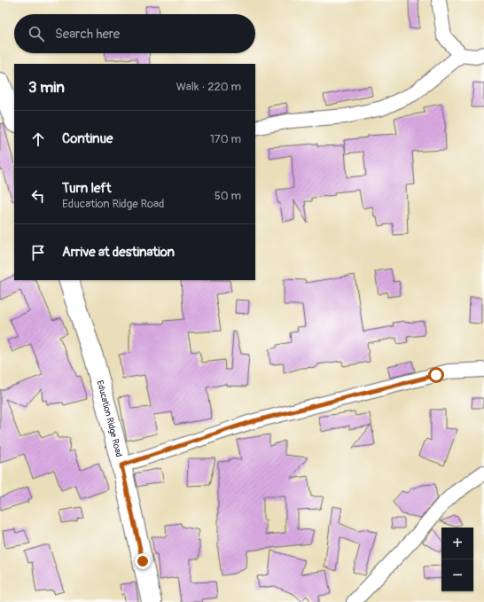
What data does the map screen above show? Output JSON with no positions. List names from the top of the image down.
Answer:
{
  "streets": {
    "main road": ["Education Ridge Road"]
  },
  "page": {
    "search": "Search here",
    "heading": ["3 min", "Walk · 220 m"],
    "list": [
      ["Continue", "170 m"],
      ["Turn left", "Education Ridge Road", "50 m"],
      "Arrive at destination"
    ],
    "map_buttons": ["+", "−"]
  }
}
